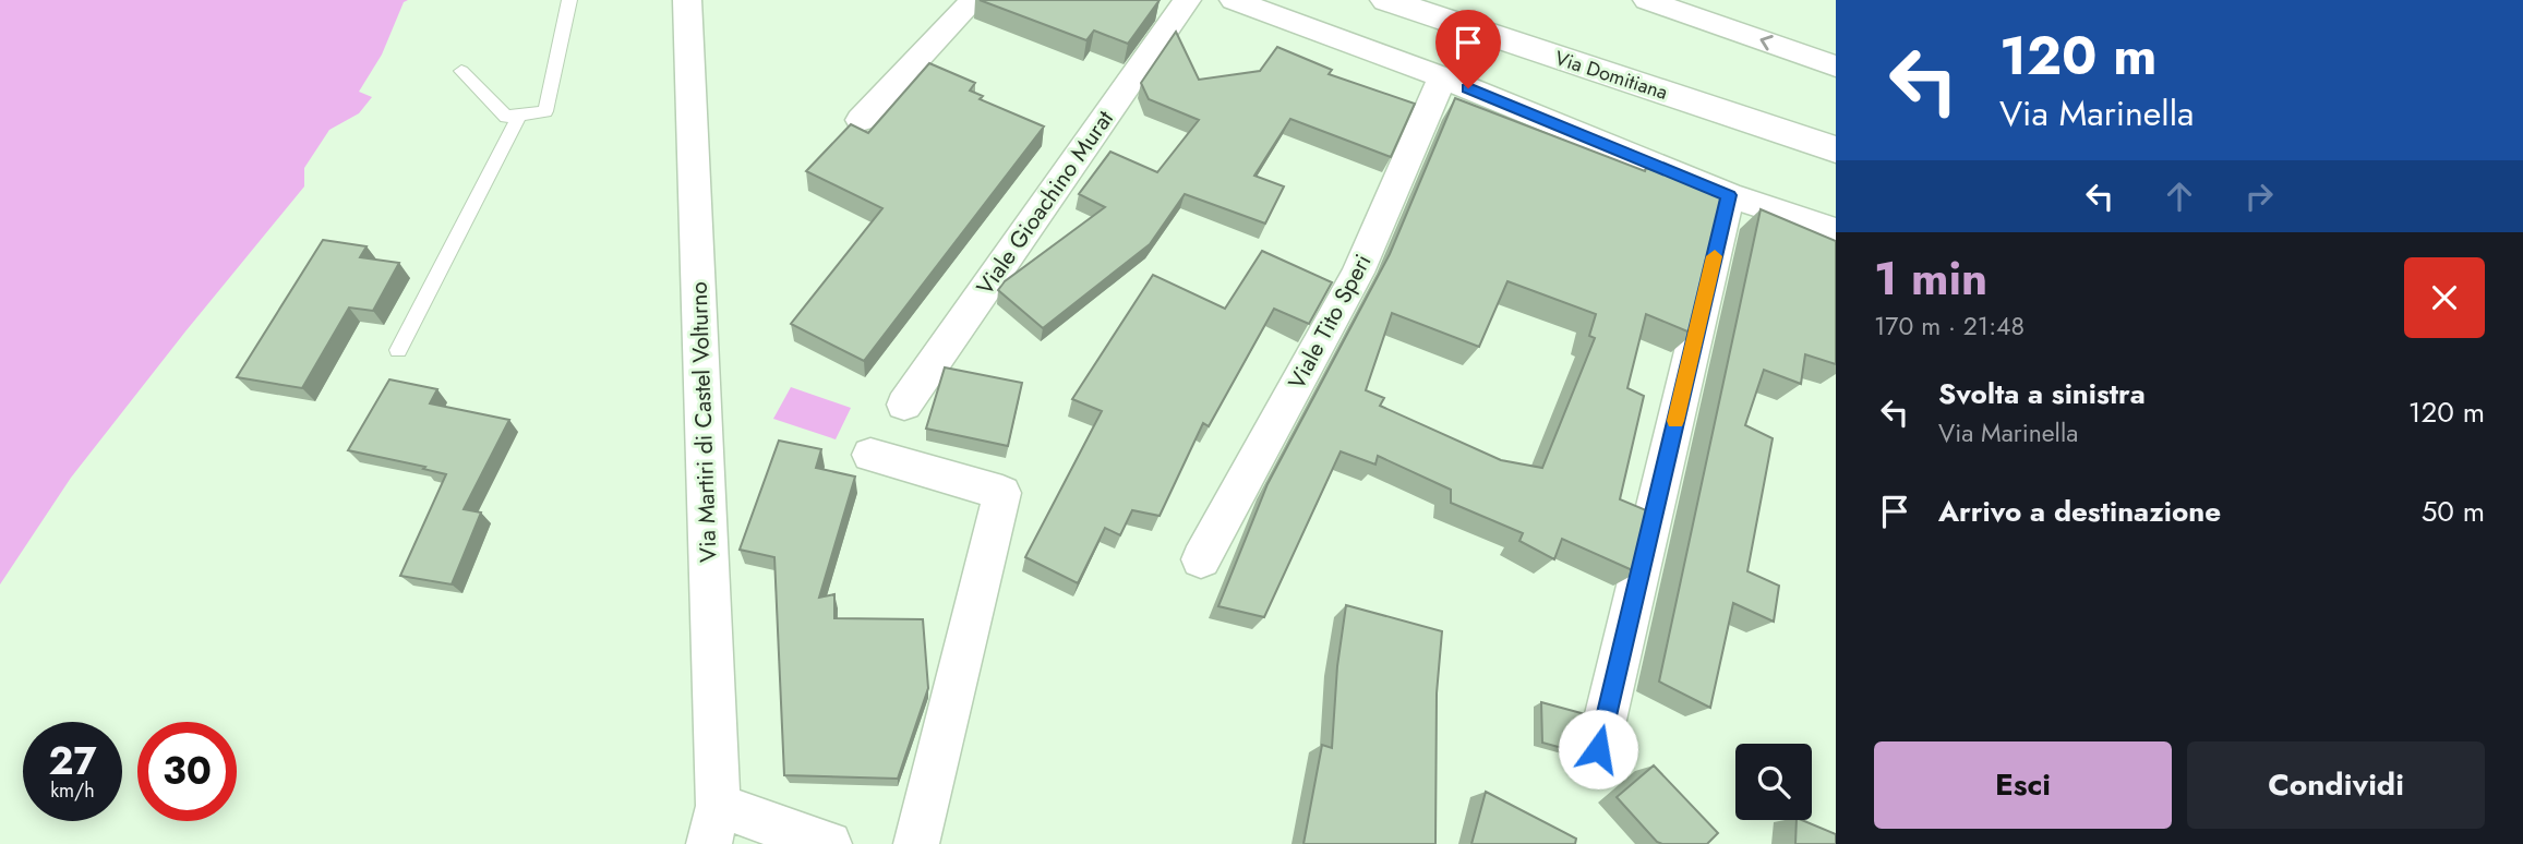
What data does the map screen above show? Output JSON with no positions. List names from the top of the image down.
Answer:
{
  "streets": {
    "street": [
      "Via Domitiana",
      "Viale Gioachino Murat",
      "Viale Tito Speri",
      "Via Martiri di Castel Volturno"
    ]
  },
  "page": {
    "turn": ["120 m", "Via Marinella"],
    "heading": ["1 min", "170 m · 21:48"],
    "list": [
      {
        "name": "Svolta a sinistra",
        "note": "Via Marinella",
        "value": "120 m"
      },
      {
        "name": "Arrivo a destinazione",
        "value": "50 m"
      }
    ],
    "speed": "27 km/h",
    "limit": "30",
    "buttons": ["Esci", "Condividi"]
  }
}
